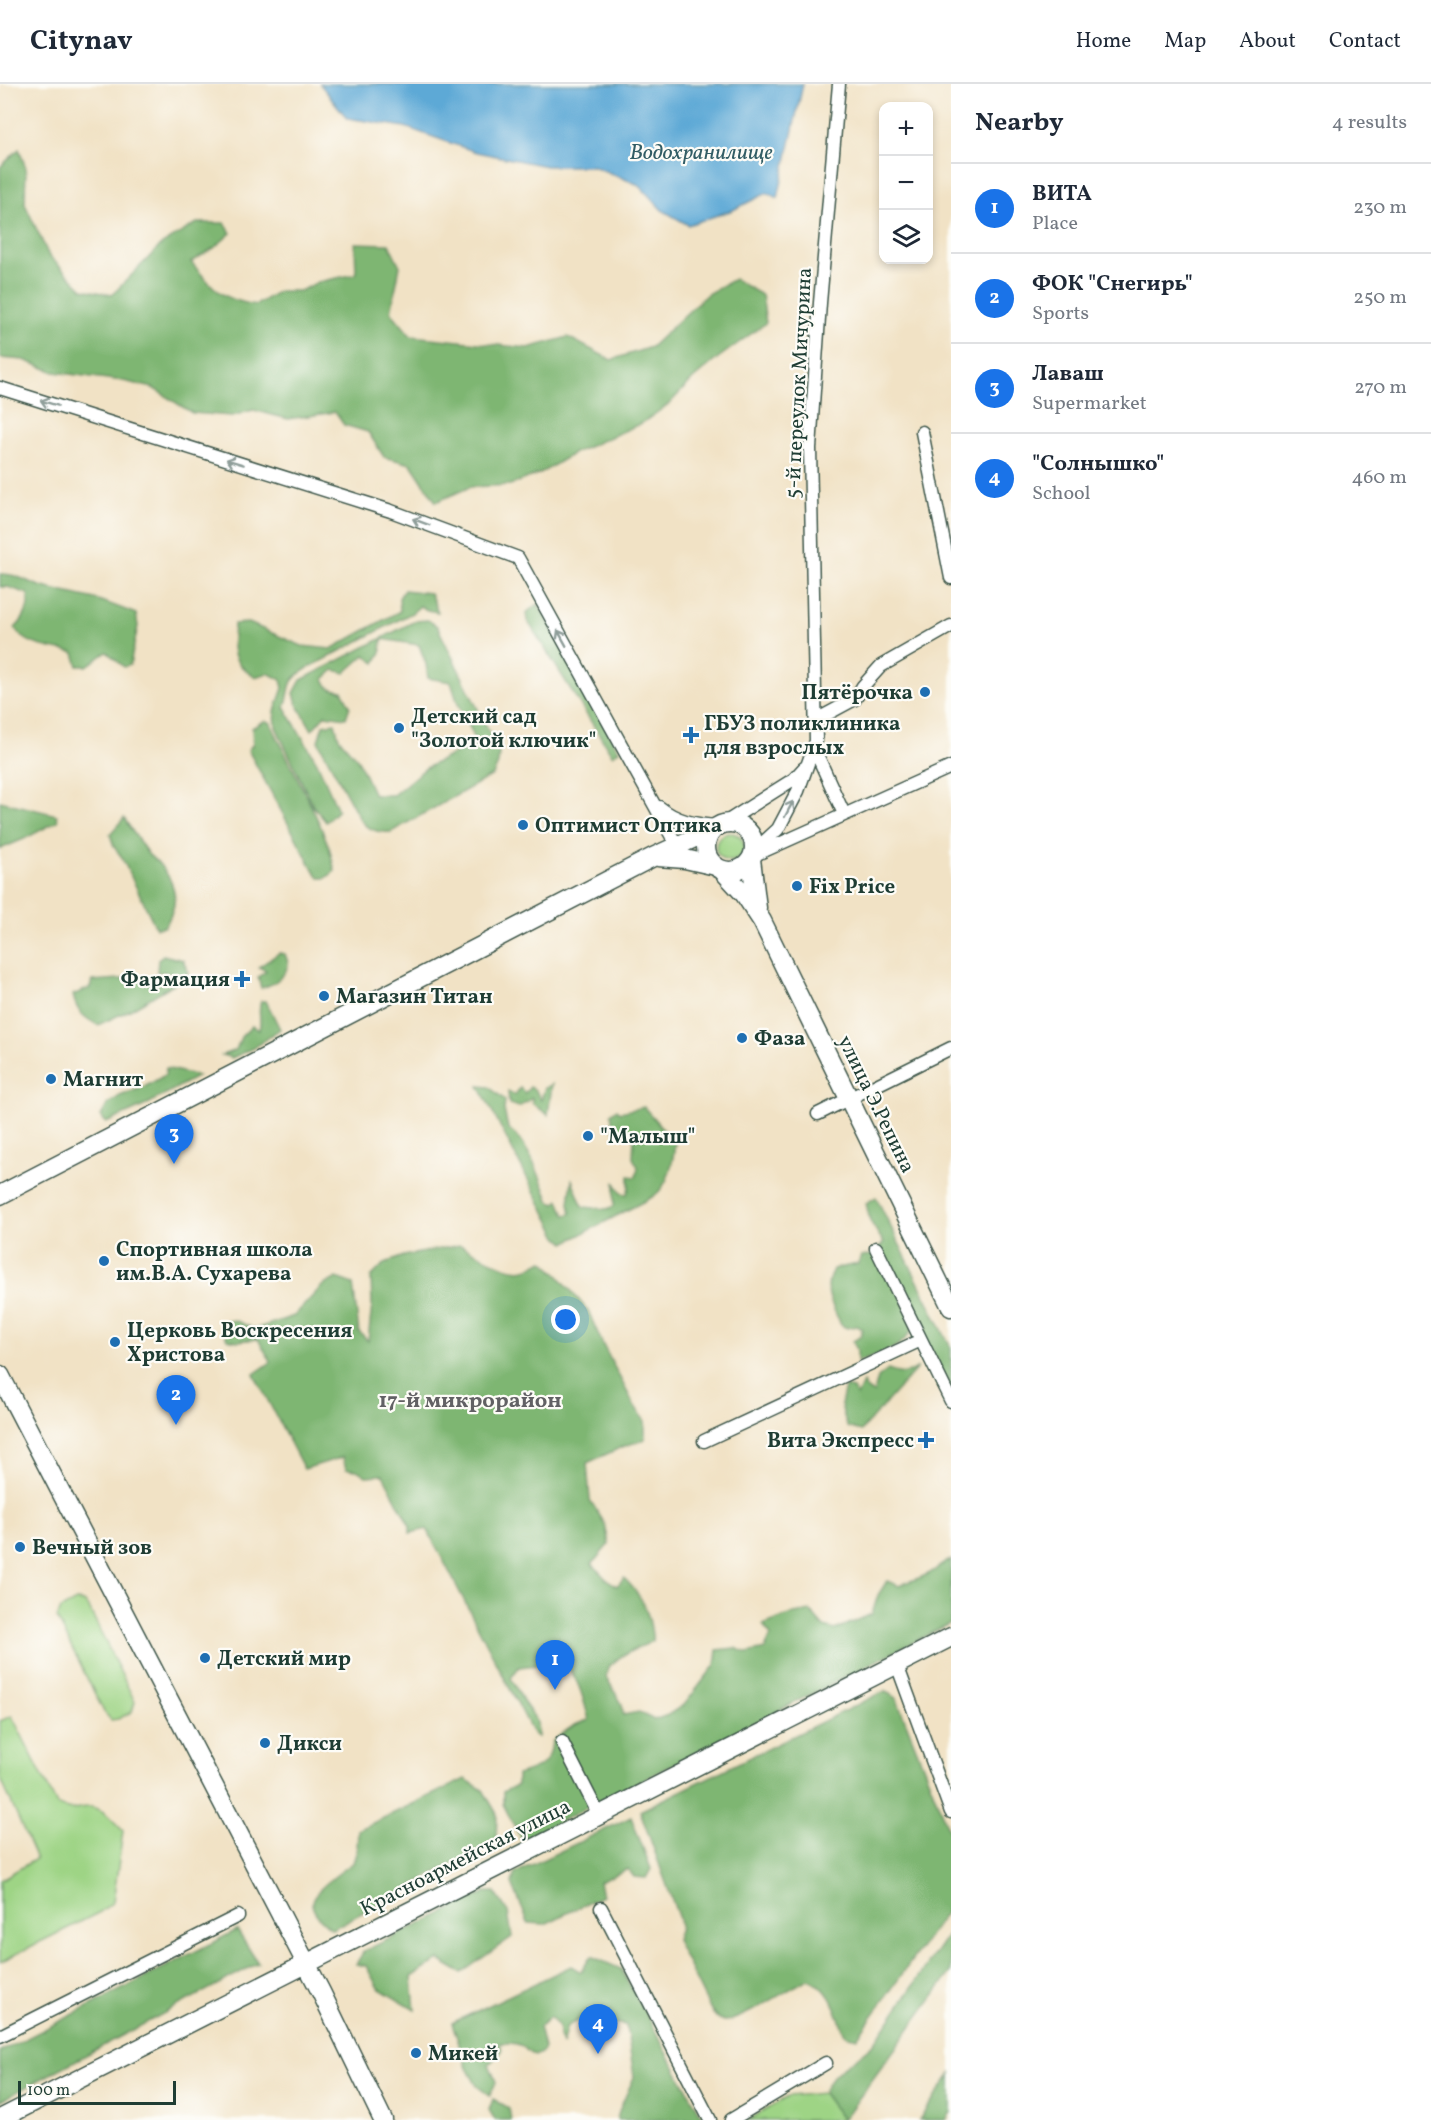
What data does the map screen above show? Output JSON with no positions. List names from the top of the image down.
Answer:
{
  "streets": {
    "street": ["5-й переулок Мичурина", "улица Э.Репина", "Красноармейская улица"]
  },
  "crossings": [
    ["5-й переулок Мичурина", "улица Э.Репина"]
  ],
  "districts": ["17-й микрорайон"],
  "water": ["Водохранилище"],
  "places": {
    "other": [
      "Пятёрочка",
      "Детский сад \"Золотой ключик\"",
      "Оптимист Оптика",
      "Fix Price",
      "Магазин Титан",
      "Фаза",
      "Магнит",
      "\"Малыш\"",
      "Спортивная школа им.В.А. Сухарева",
      "Церковь Воскресения Христова",
      "Вечный зов",
      "Детский мир",
      "Дикси",
      "Микей"
    ],
    "health": ["ГБУЗ поликлиника для взрослых", "Фармация", "Вита Экспресс"]
  },
  "scale_bar": "100 m",
  "page": {
    "header": "Citynav",
    "nav": [
      "Home",
      "Map",
      "About",
      "Contact"
    ],
    "heading": ["Nearby", "4 results"],
    "map_buttons": ["+", "−"],
    "list": [
      {
        "mark": "1",
        "name": "ВИТА",
        "note": "Place",
        "value": "230 m"
      },
      {
        "mark": "2",
        "name": "ФОК \"Снегирь\"",
        "note": "Sports",
        "value": "250 m"
      },
      {
        "mark": "3",
        "name": "Лаваш",
        "note": "Supermarket",
        "value": "270 m"
      },
      {
        "mark": "4",
        "name": "\"Солнышко\"",
        "note": "School",
        "value": "460 m"
      }
    ],
    "pins": [
      "3",
      "2",
      "1",
      "4"
    ],
    "scale": "100 m"
  }
}
